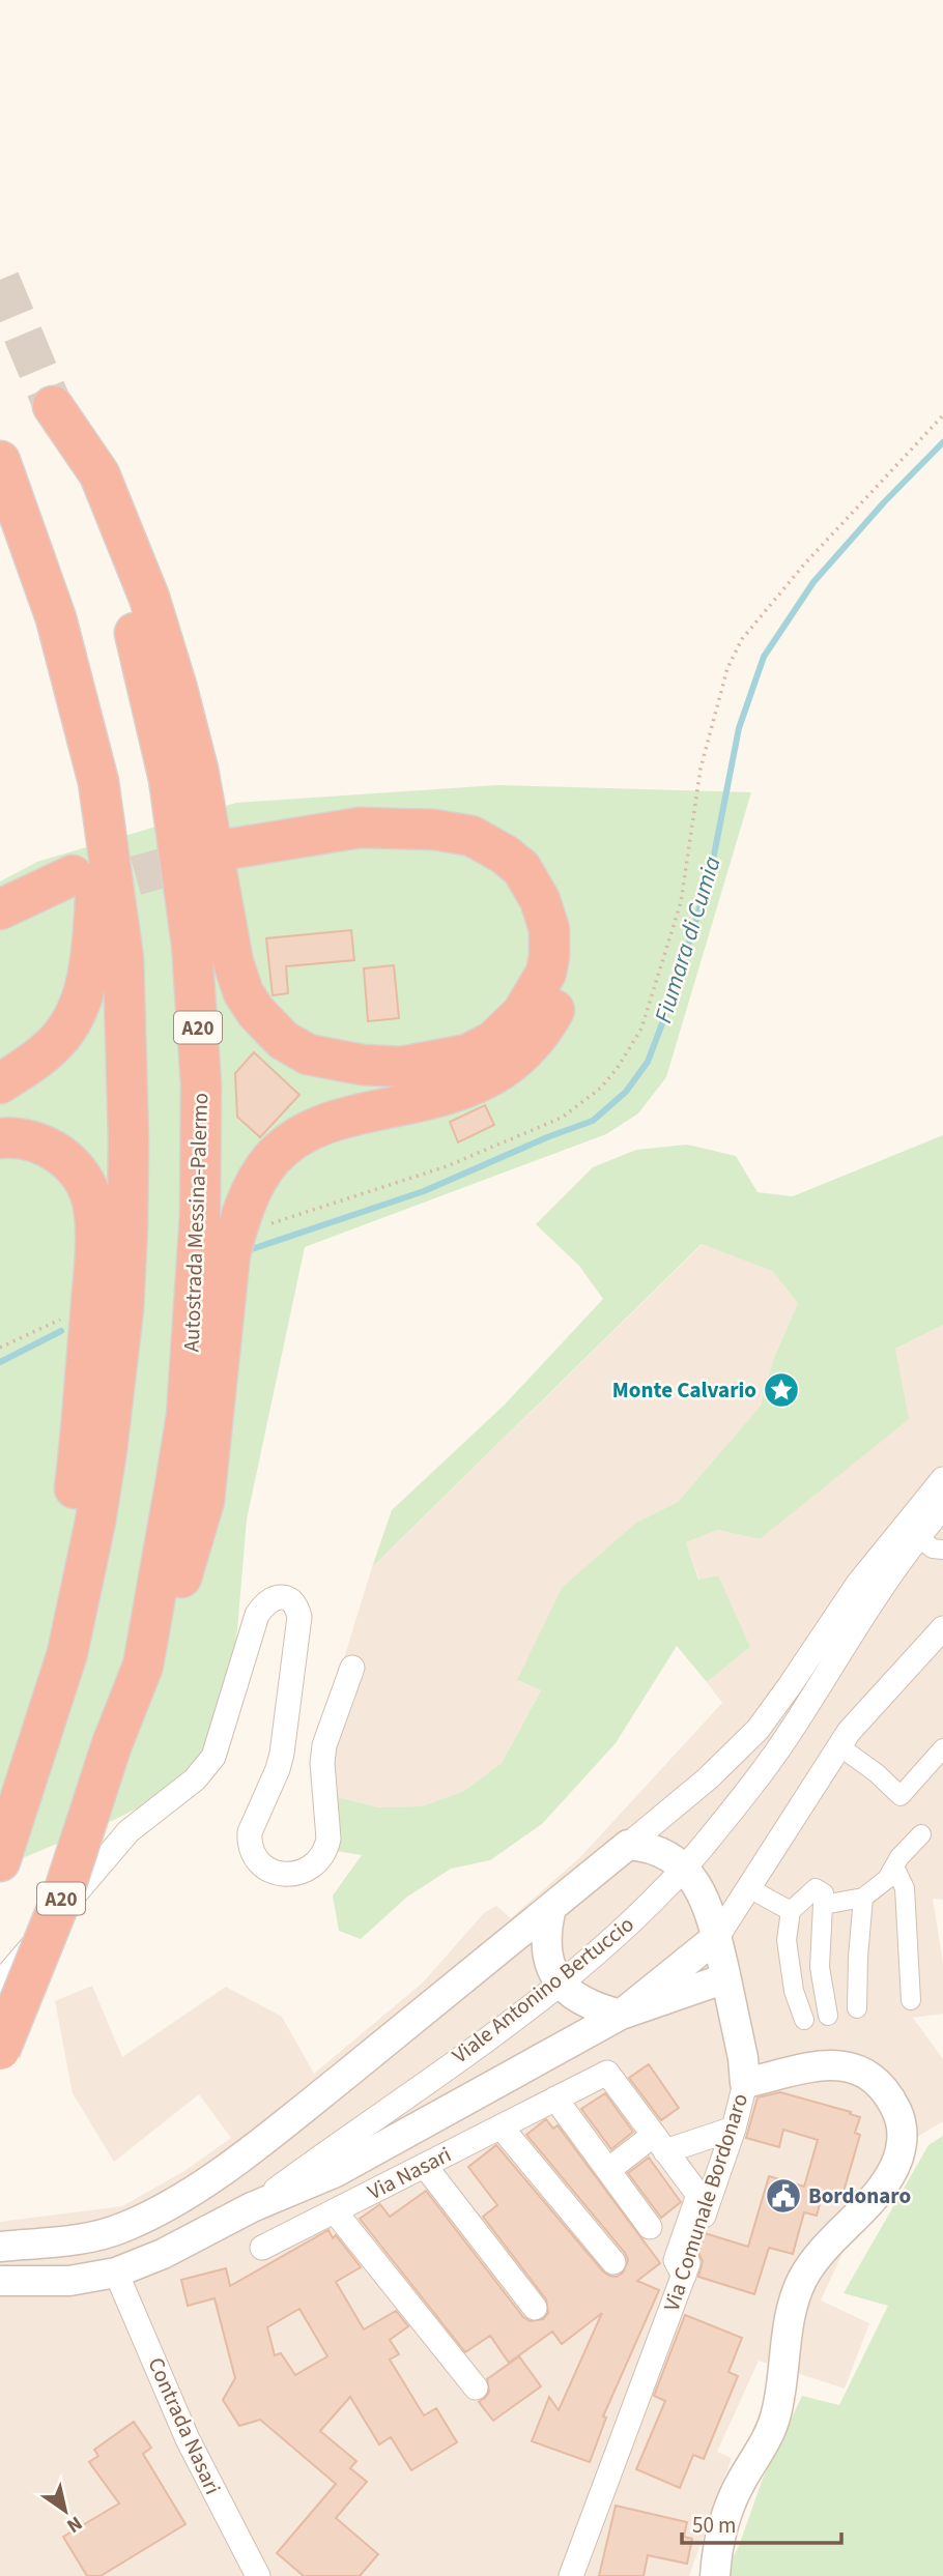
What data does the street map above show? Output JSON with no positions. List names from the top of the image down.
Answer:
{
  "streets": {
    "highway": ["A20", "Autostrada Messina-Palermo"],
    "street": [
      "Viale Antonino Bertuccio",
      "Via Nasari",
      "Via Comunale Bordonaro",
      "Contrada Nasari"
    ]
  },
  "crossings": [
    ["Viale Antonino Bertuccio", "Via Comunale Bordonaro"],
    ["Viale Antonino Bertuccio", "Contrada Nasari"],
    ["Via Nasari", "Via Comunale Bordonaro"]
  ],
  "water": ["Fiumara di Cumia"],
  "places": {
    "place": ["Monte Calvario"],
    "public building": ["Bordonaro"]
  },
  "scale_bar": "50 m",
  "north": "bottom right"
}
